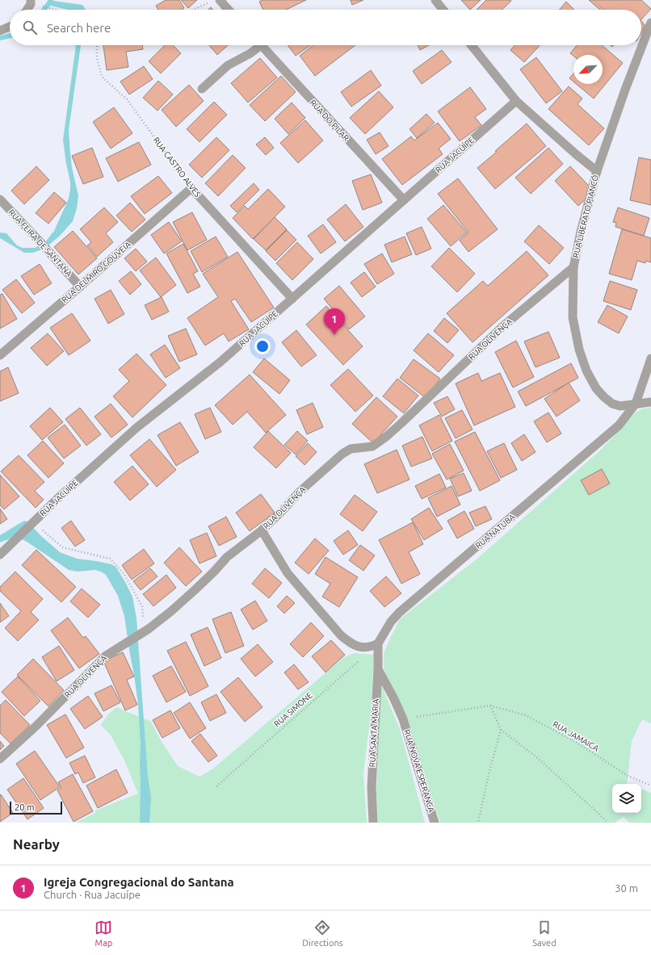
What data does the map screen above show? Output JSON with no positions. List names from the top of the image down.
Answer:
{
  "streets": {
    "street": [
      "RUA DO PILAR",
      "RUA JACUÍPE",
      "RUA CASTRO ALVES",
      "RUA LIBERATO PIANCÓ",
      "RUA FEIRA DE SANTANA",
      "RUA DELMIRO GOUVEIA",
      "RUA OLIVENÇA",
      "RUA NATUBA",
      "RUA SANTA MARIA",
      "RUA NOVA ESPERANCA"
    ],
    "path": ["RUA SIMONE", "RUA JAMAICA"]
  },
  "crossings": [
    ["RUA DO PILAR", "RUA JACUÍPE"],
    ["RUA JACUÍPE", "RUA CASTRO ALVES"],
    ["RUA CASTRO ALVES", "RUA DELMIRO GOUVEIA"],
    ["RUA LIBERATO PIANCÓ", "RUA OLIVENÇA"],
    ["RUA LIBERATO PIANCÓ", "RUA NATUBA"],
    ["RUA FEIRA DE SANTANA", "RUA DELMIRO GOUVEIA"],
    ["RUA NATUBA", "RUA SANTA MARIA"],
    ["RUA SANTA MARIA", "RUA NOVA ESPERANCA"],
    ["RUA JAMAICA", "RUA NOVA ESPERANCA"]
  ],
  "scale_bar": "20 m",
  "north": "bottom left",
  "page": {
    "search": "Search here",
    "pins": "1",
    "scale": "20 m",
    "heading": "Nearby",
    "list": [
      {
        "mark": "1",
        "name": "Igreja Congregacional do Santana",
        "note": "Church · Rua Jacuípe",
        "value": "30 m"
      }
    ],
    "nav": ["Map", "Directions", "Saved"]
  }
}
